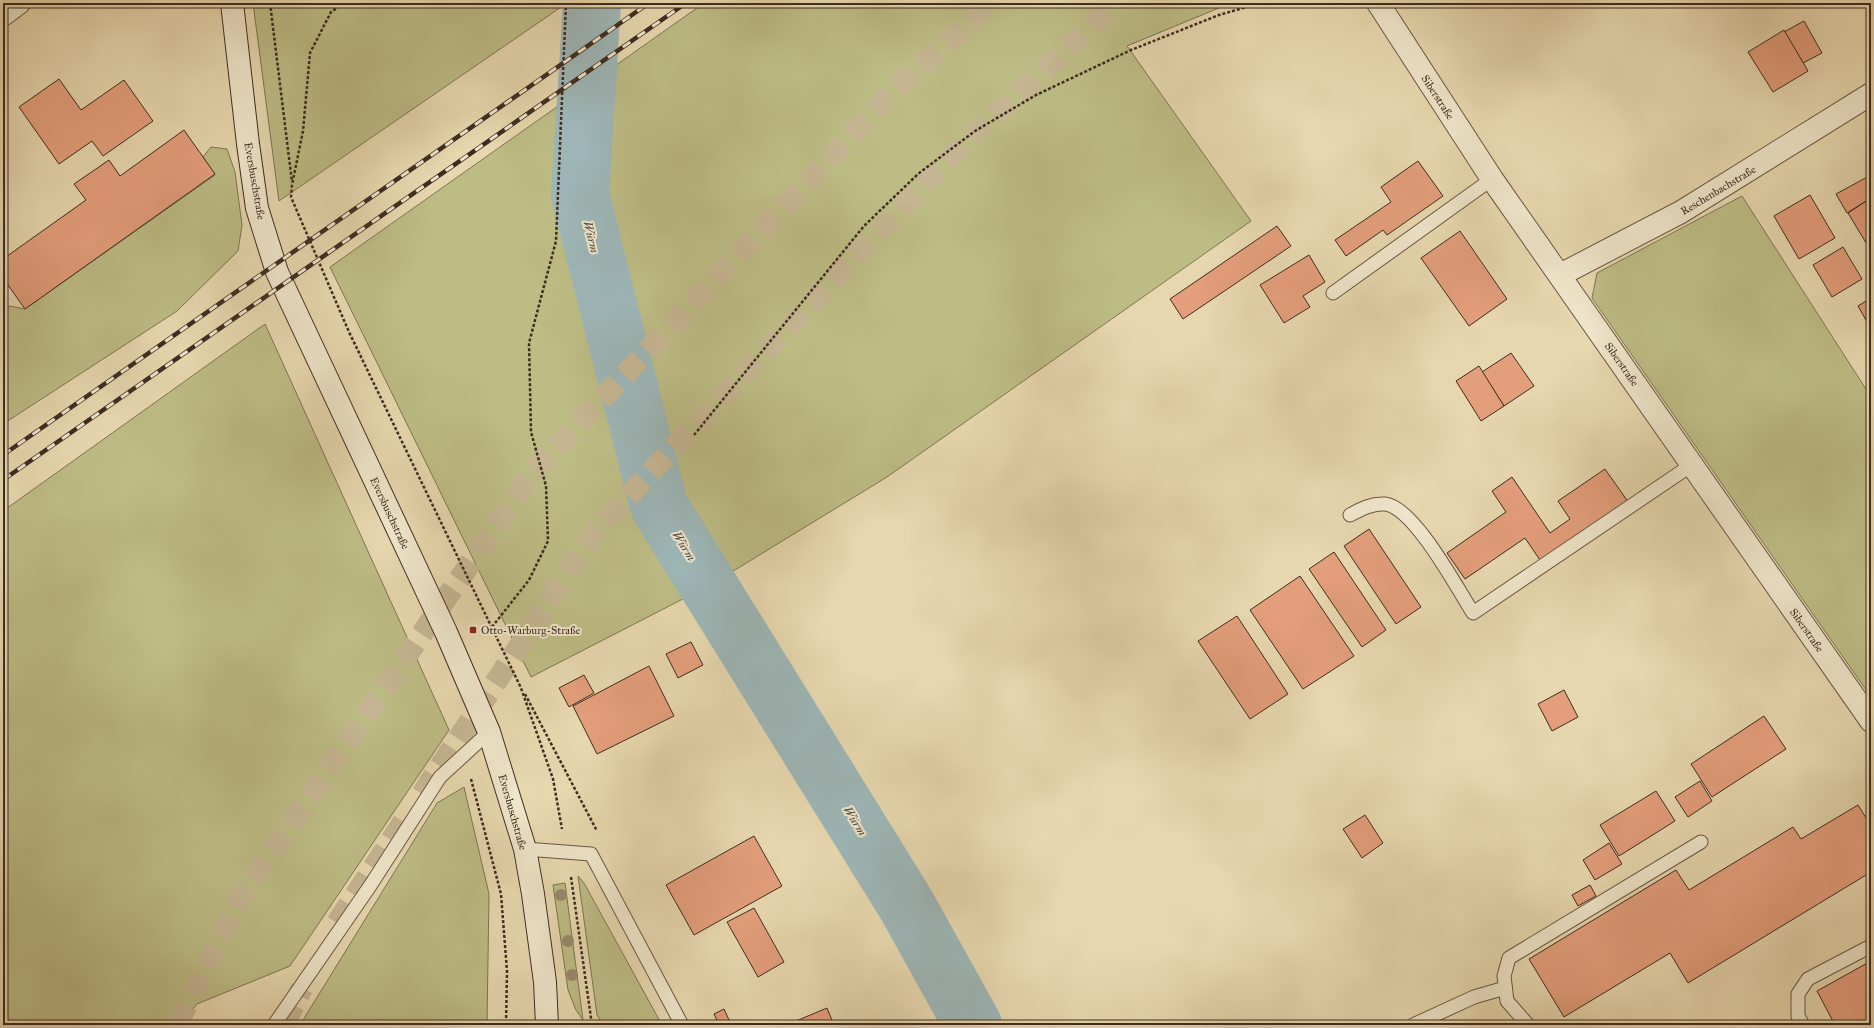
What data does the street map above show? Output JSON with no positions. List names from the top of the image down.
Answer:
{
  "streets": {
    "street": ["Siberstraße", "Eversbuschstraße", "Reschenbachstraße"]
  },
  "crossings": [
    ["Siberstraße", "Reschenbachstraße"]
  ],
  "water": ["Würm"],
  "places": {
    "transit": ["Otto-Warburg-Straße"]
  }
}
